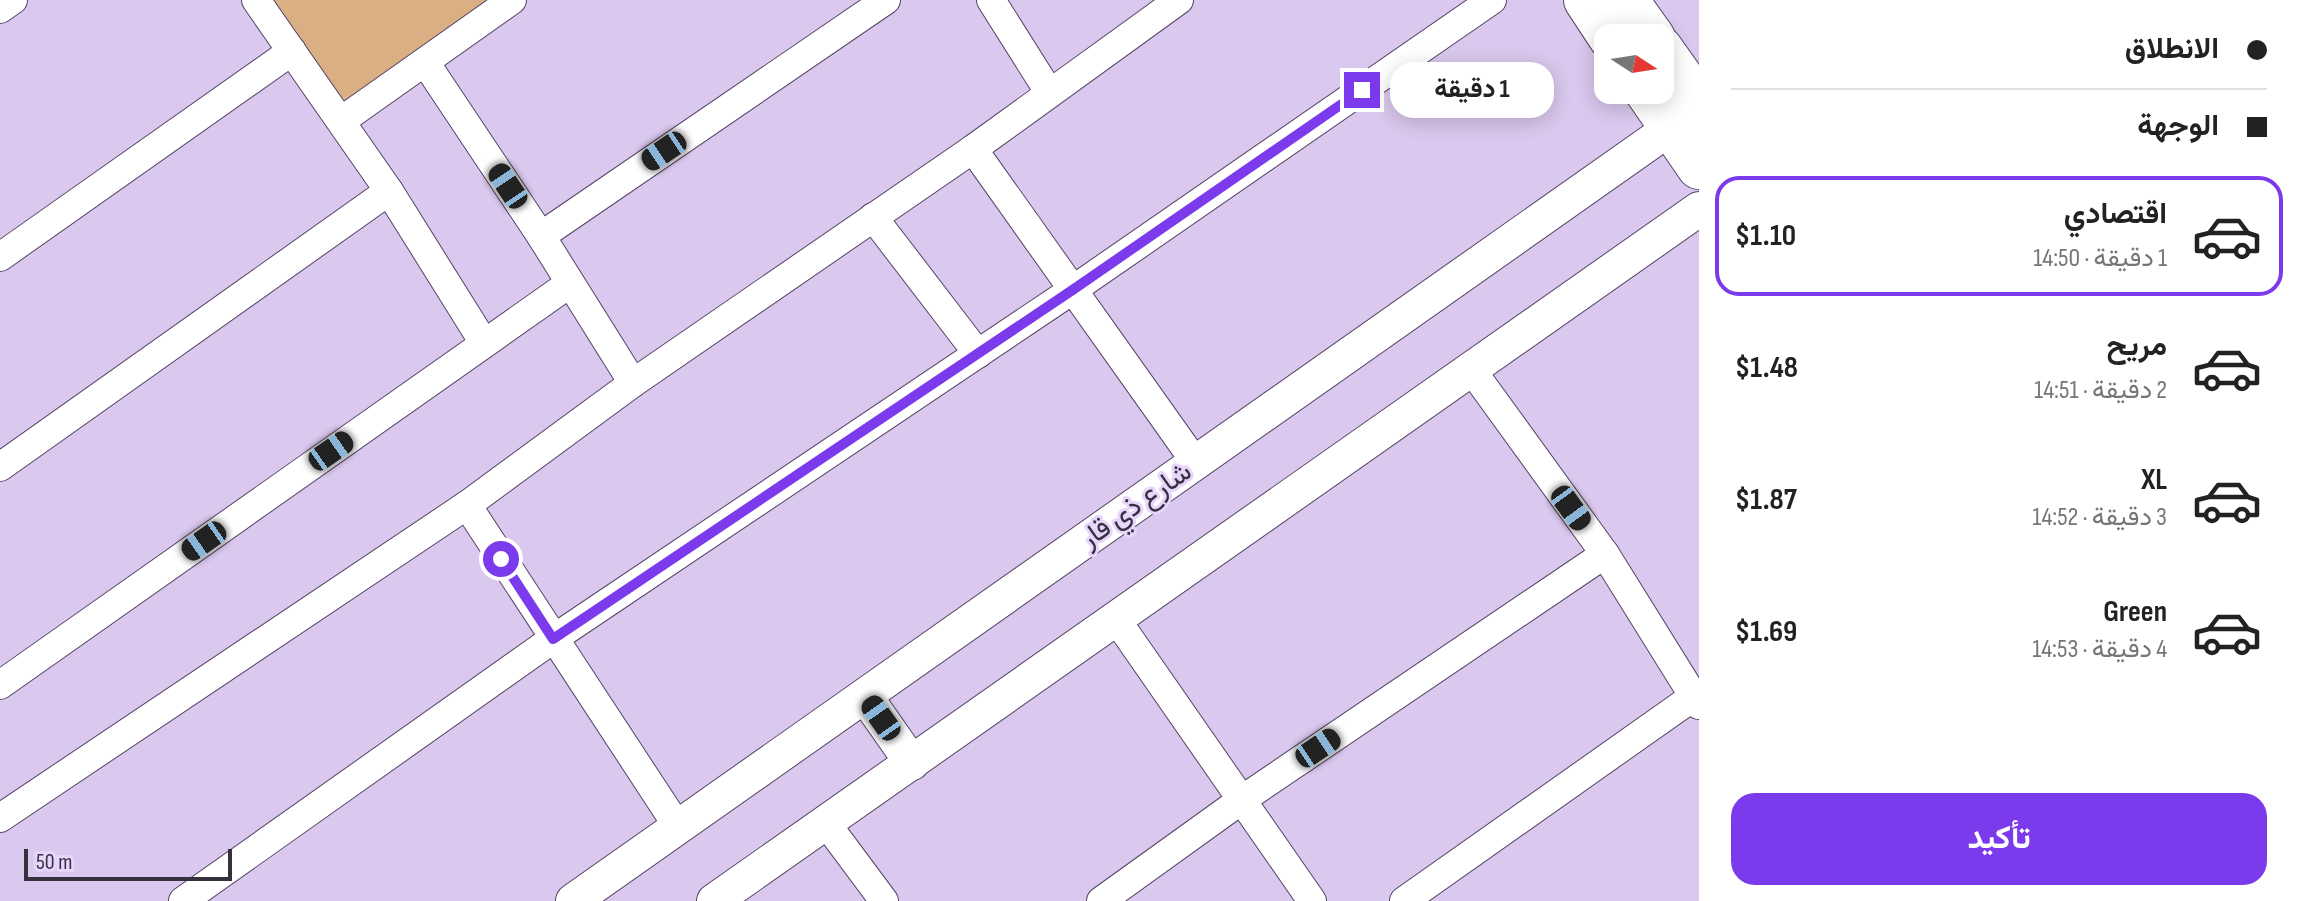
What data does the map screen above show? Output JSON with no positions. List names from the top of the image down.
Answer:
{
  "streets": {
    "street": ["شارع ذي قار"]
  },
  "scale_bar": "50 m",
  "north": "right",
  "page": {
    "banner": ["الانطلاق", "الوجهة"],
    "bubble": "1 دقيقة",
    "list": [
      {
        "name": "اقتصادي",
        "note": "1 دقيقة · 14:50",
        "value": "$1.10"
      },
      {
        "name": "مريح",
        "note": "2 دقيقة · 14:51",
        "value": "$1.48"
      },
      {
        "name": "XL",
        "note": "3 دقيقة · 14:52",
        "value": "$1.87"
      },
      {
        "name": "Green",
        "note": "4 دقيقة · 14:53",
        "value": "$1.69"
      }
    ],
    "buttons": "تأكيد",
    "scale": "50 m"
  }
}
